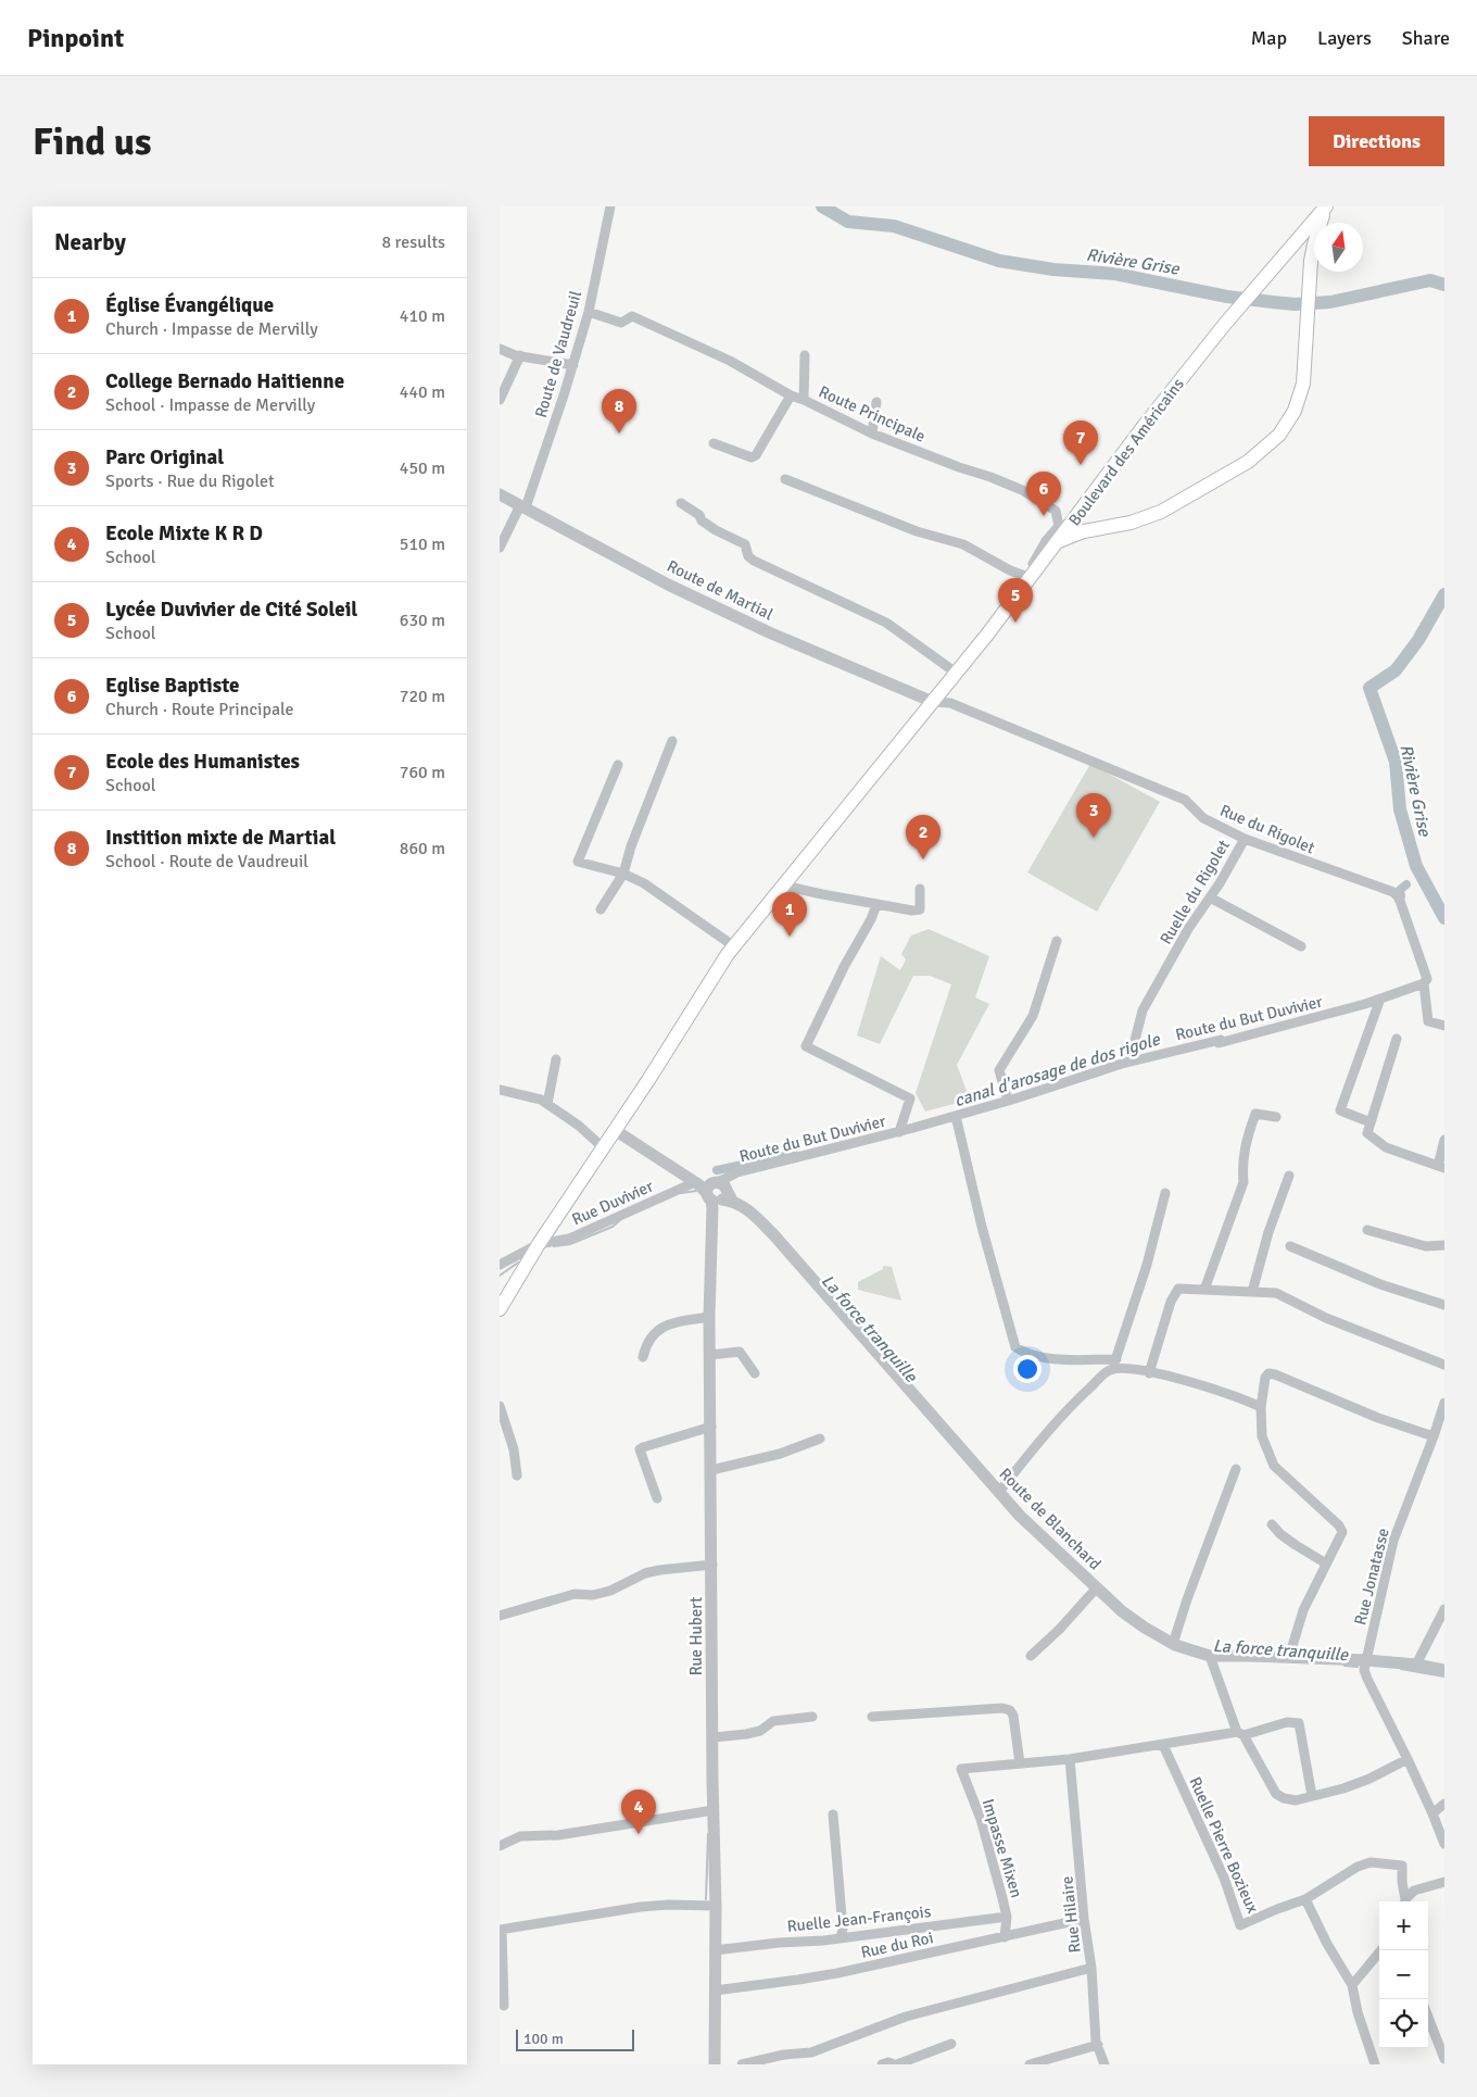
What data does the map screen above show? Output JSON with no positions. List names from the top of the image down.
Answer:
{
  "streets": {
    "main road": ["Boulevard des Américains"],
    "street": [
      "Route de Vaudreuil",
      "Route Principale",
      "Route de Martial",
      "Rue du Rigolet",
      "Ruelle du Rigolet",
      "Route du But Duvivier",
      "Rue Duvivier",
      "Route de Blanchard",
      "Rue Jonatasse",
      "Rue Hubert",
      "Ruelle Pierre Bozieux",
      "Impasse Mixen",
      "Rue Hilaire",
      "Ruelle Jean-François",
      "Rue du Roi"
    ]
  },
  "crossings": [
    ["Route de Vaudreuil", "Route Principale"],
    ["Route de Vaudreuil", "Route de Martial"],
    ["Route Principale", "Boulevard des Américains"],
    ["Boulevard des Américains", "Route de Martial"],
    ["Boulevard des Américains", "Rue du Rigolet"],
    ["Boulevard des Américains", "Rue Duvivier"],
    ["Boulevard des Américains", "Route de Blanchard"],
    ["Route de Martial", "Rue du Rigolet"],
    ["Rue du Rigolet", "Ruelle du Rigolet"],
    ["Rue du Rigolet", "Route du But Duvivier"],
    ["Ruelle du Rigolet", "Route du But Duvivier"],
    ["Route du But Duvivier", "Rue Duvivier"],
    ["Route du But Duvivier", "Route de Blanchard"],
    ["Route du But Duvivier", "Rue Hubert"],
    ["Rue Duvivier", "Route de Blanchard"],
    ["Rue Duvivier", "Rue Hubert"],
    ["Route de Blanchard", "Rue Jonatasse"],
    ["Route de Blanchard", "Rue Hubert"],
    ["Rue Hubert", "Ruelle Jean-François"],
    ["Rue Hubert", "Rue du Roi"],
    ["Impasse Mixen", "Ruelle Jean-François"],
    ["Impasse Mixen", "Rue du Roi"],
    ["Rue Hilaire", "Rue du Roi"]
  ],
  "water": ["Rivière Grise", "canal d'arosage de dos rigole", "La force tranquille"],
  "scale_bar": "100 m",
  "north": "top",
  "page": {
    "header": "Pinpoint",
    "nav": ["Map", "Layers", "Share"],
    "buttons": "Directions",
    "title": "Find us",
    "heading": ["Nearby", "8 results"],
    "list": [
      {
        "mark": "1",
        "name": "Église Évangélique",
        "note": "Church · Impasse de Mervilly",
        "value": "410 m"
      },
      {
        "mark": "2",
        "name": "College Bernado Haitienne",
        "note": "School · Impasse de Mervilly",
        "value": "440 m"
      },
      {
        "mark": "3",
        "name": "Parc Original",
        "note": "Sports · Rue du Rigolet",
        "value": "450 m"
      },
      {
        "mark": "4",
        "name": "Ecole Mixte K R D",
        "note": "School",
        "value": "510 m"
      },
      {
        "mark": "5",
        "name": "Lycée Duvivier de Cité Soleil",
        "note": "School",
        "value": "630 m"
      },
      {
        "mark": "6",
        "name": "Eglise Baptiste",
        "note": "Church · Route Principale",
        "value": "720 m"
      },
      {
        "mark": "7",
        "name": "Ecole des Humanistes",
        "note": "School",
        "value": "760 m"
      },
      {
        "mark": "8",
        "name": "Instition mixte de Martial",
        "note": "School · Route de Vaudreuil",
        "value": "860 m"
      }
    ],
    "pins": [
      "8",
      "7",
      "6",
      "5",
      "3",
      "2",
      "1",
      "4"
    ],
    "map_buttons": ["+", "−"],
    "scale": "100 m"
  }
}
